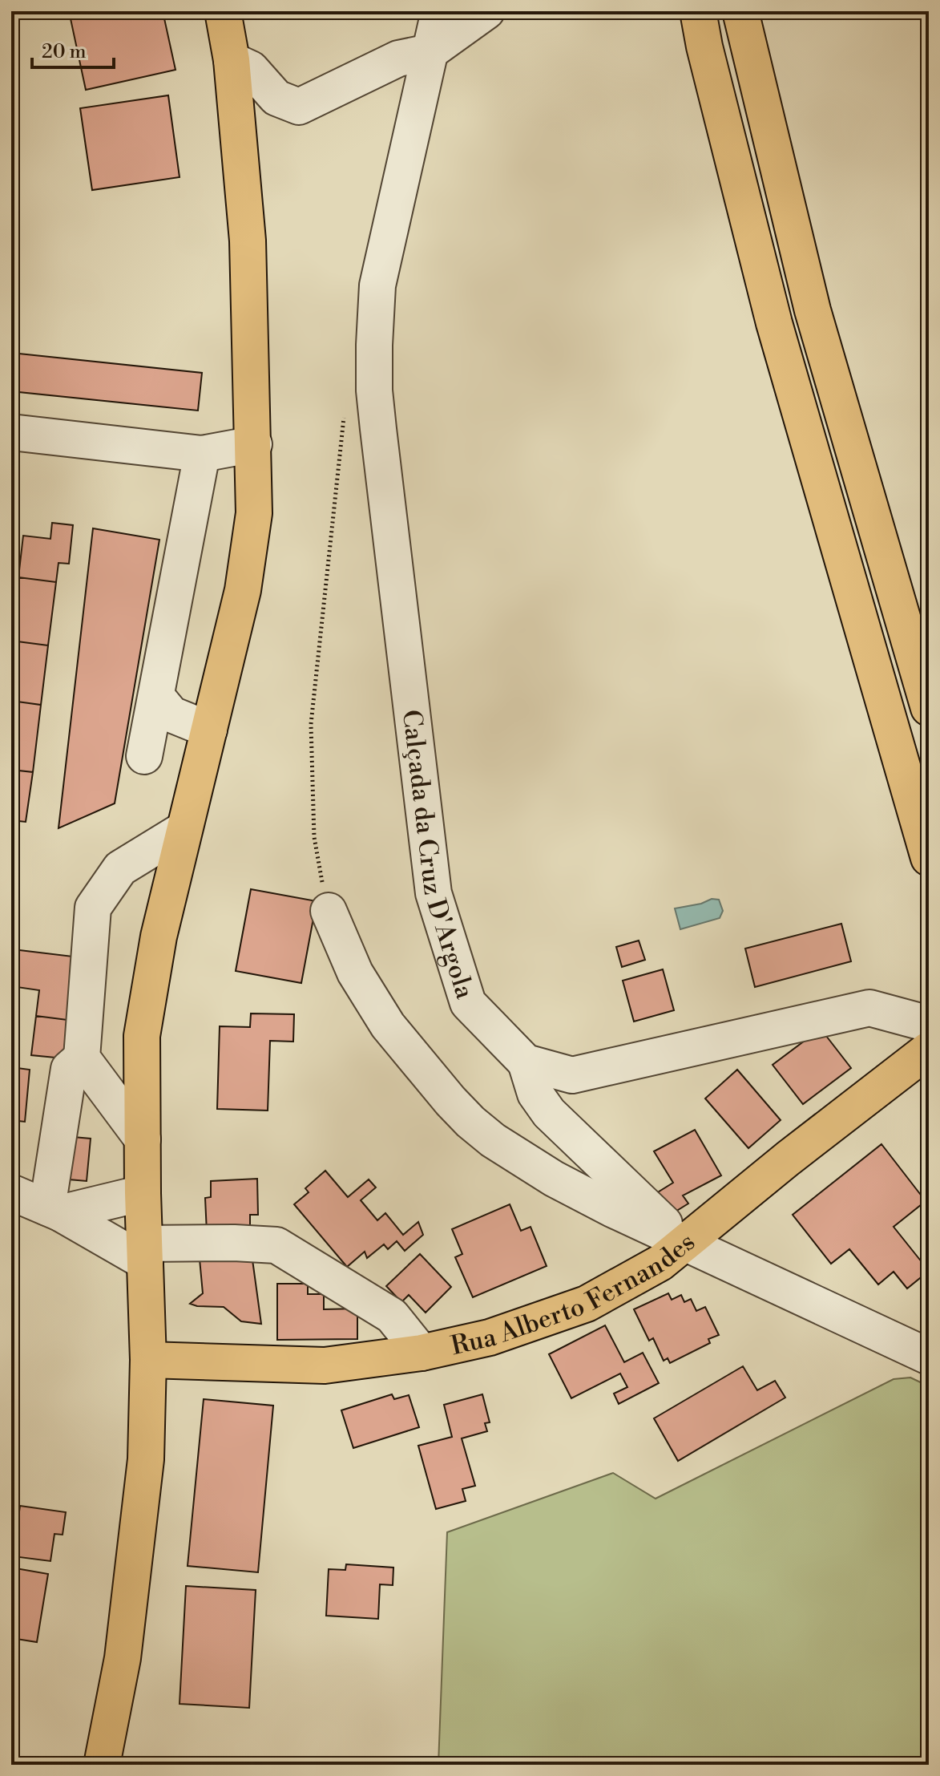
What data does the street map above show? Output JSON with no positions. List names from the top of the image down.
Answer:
{
  "streets": {
    "main road": ["Rua Alberto Fernandes"],
    "street": ["Calçada da Cruz D'Argola"]
  },
  "scale_bar": "20 m"
}
